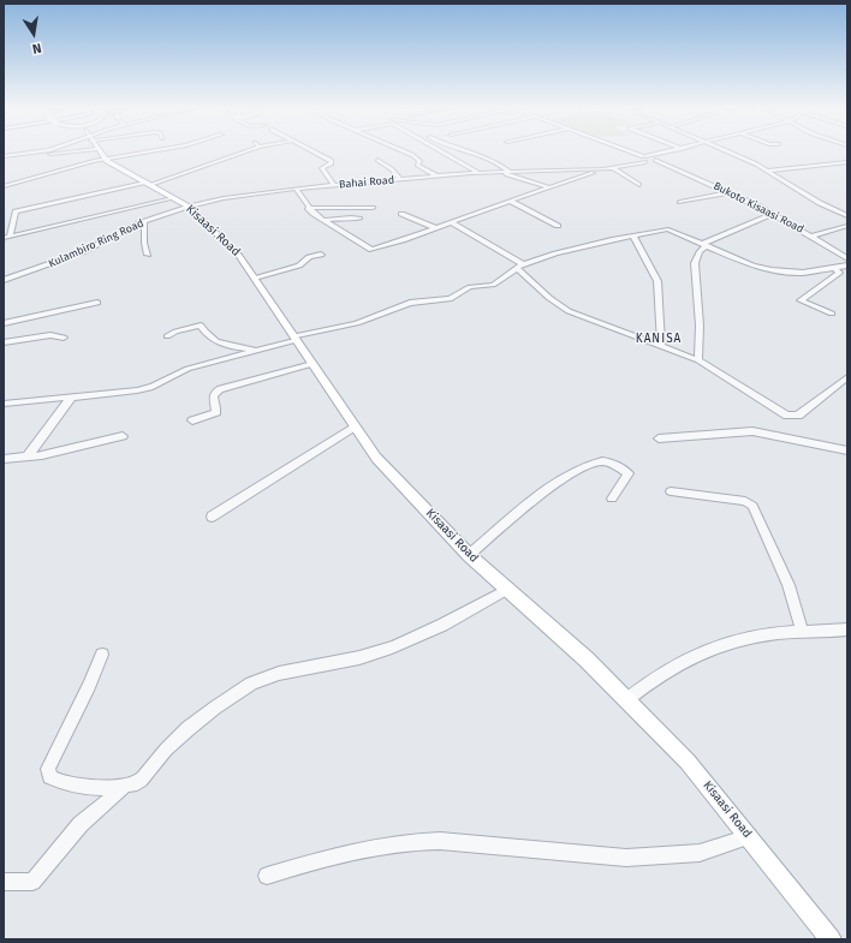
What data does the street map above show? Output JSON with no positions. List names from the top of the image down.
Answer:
{
  "streets": {
    "main road": ["Bukoto Kisaasi Road", "Kisaasi Road"],
    "street": ["Bahai Road", "Kulambiro Ring Road"]
  },
  "crossings": [
    ["Bahai Road", "Bukoto Kisaasi Road"],
    ["Bahai Road", "Kisaasi Road"],
    ["Bahai Road", "Kulambiro Ring Road"],
    ["Kisaasi Road", "Kulambiro Ring Road"]
  ],
  "districts": ["KANISA"],
  "north": "bottom"
}
